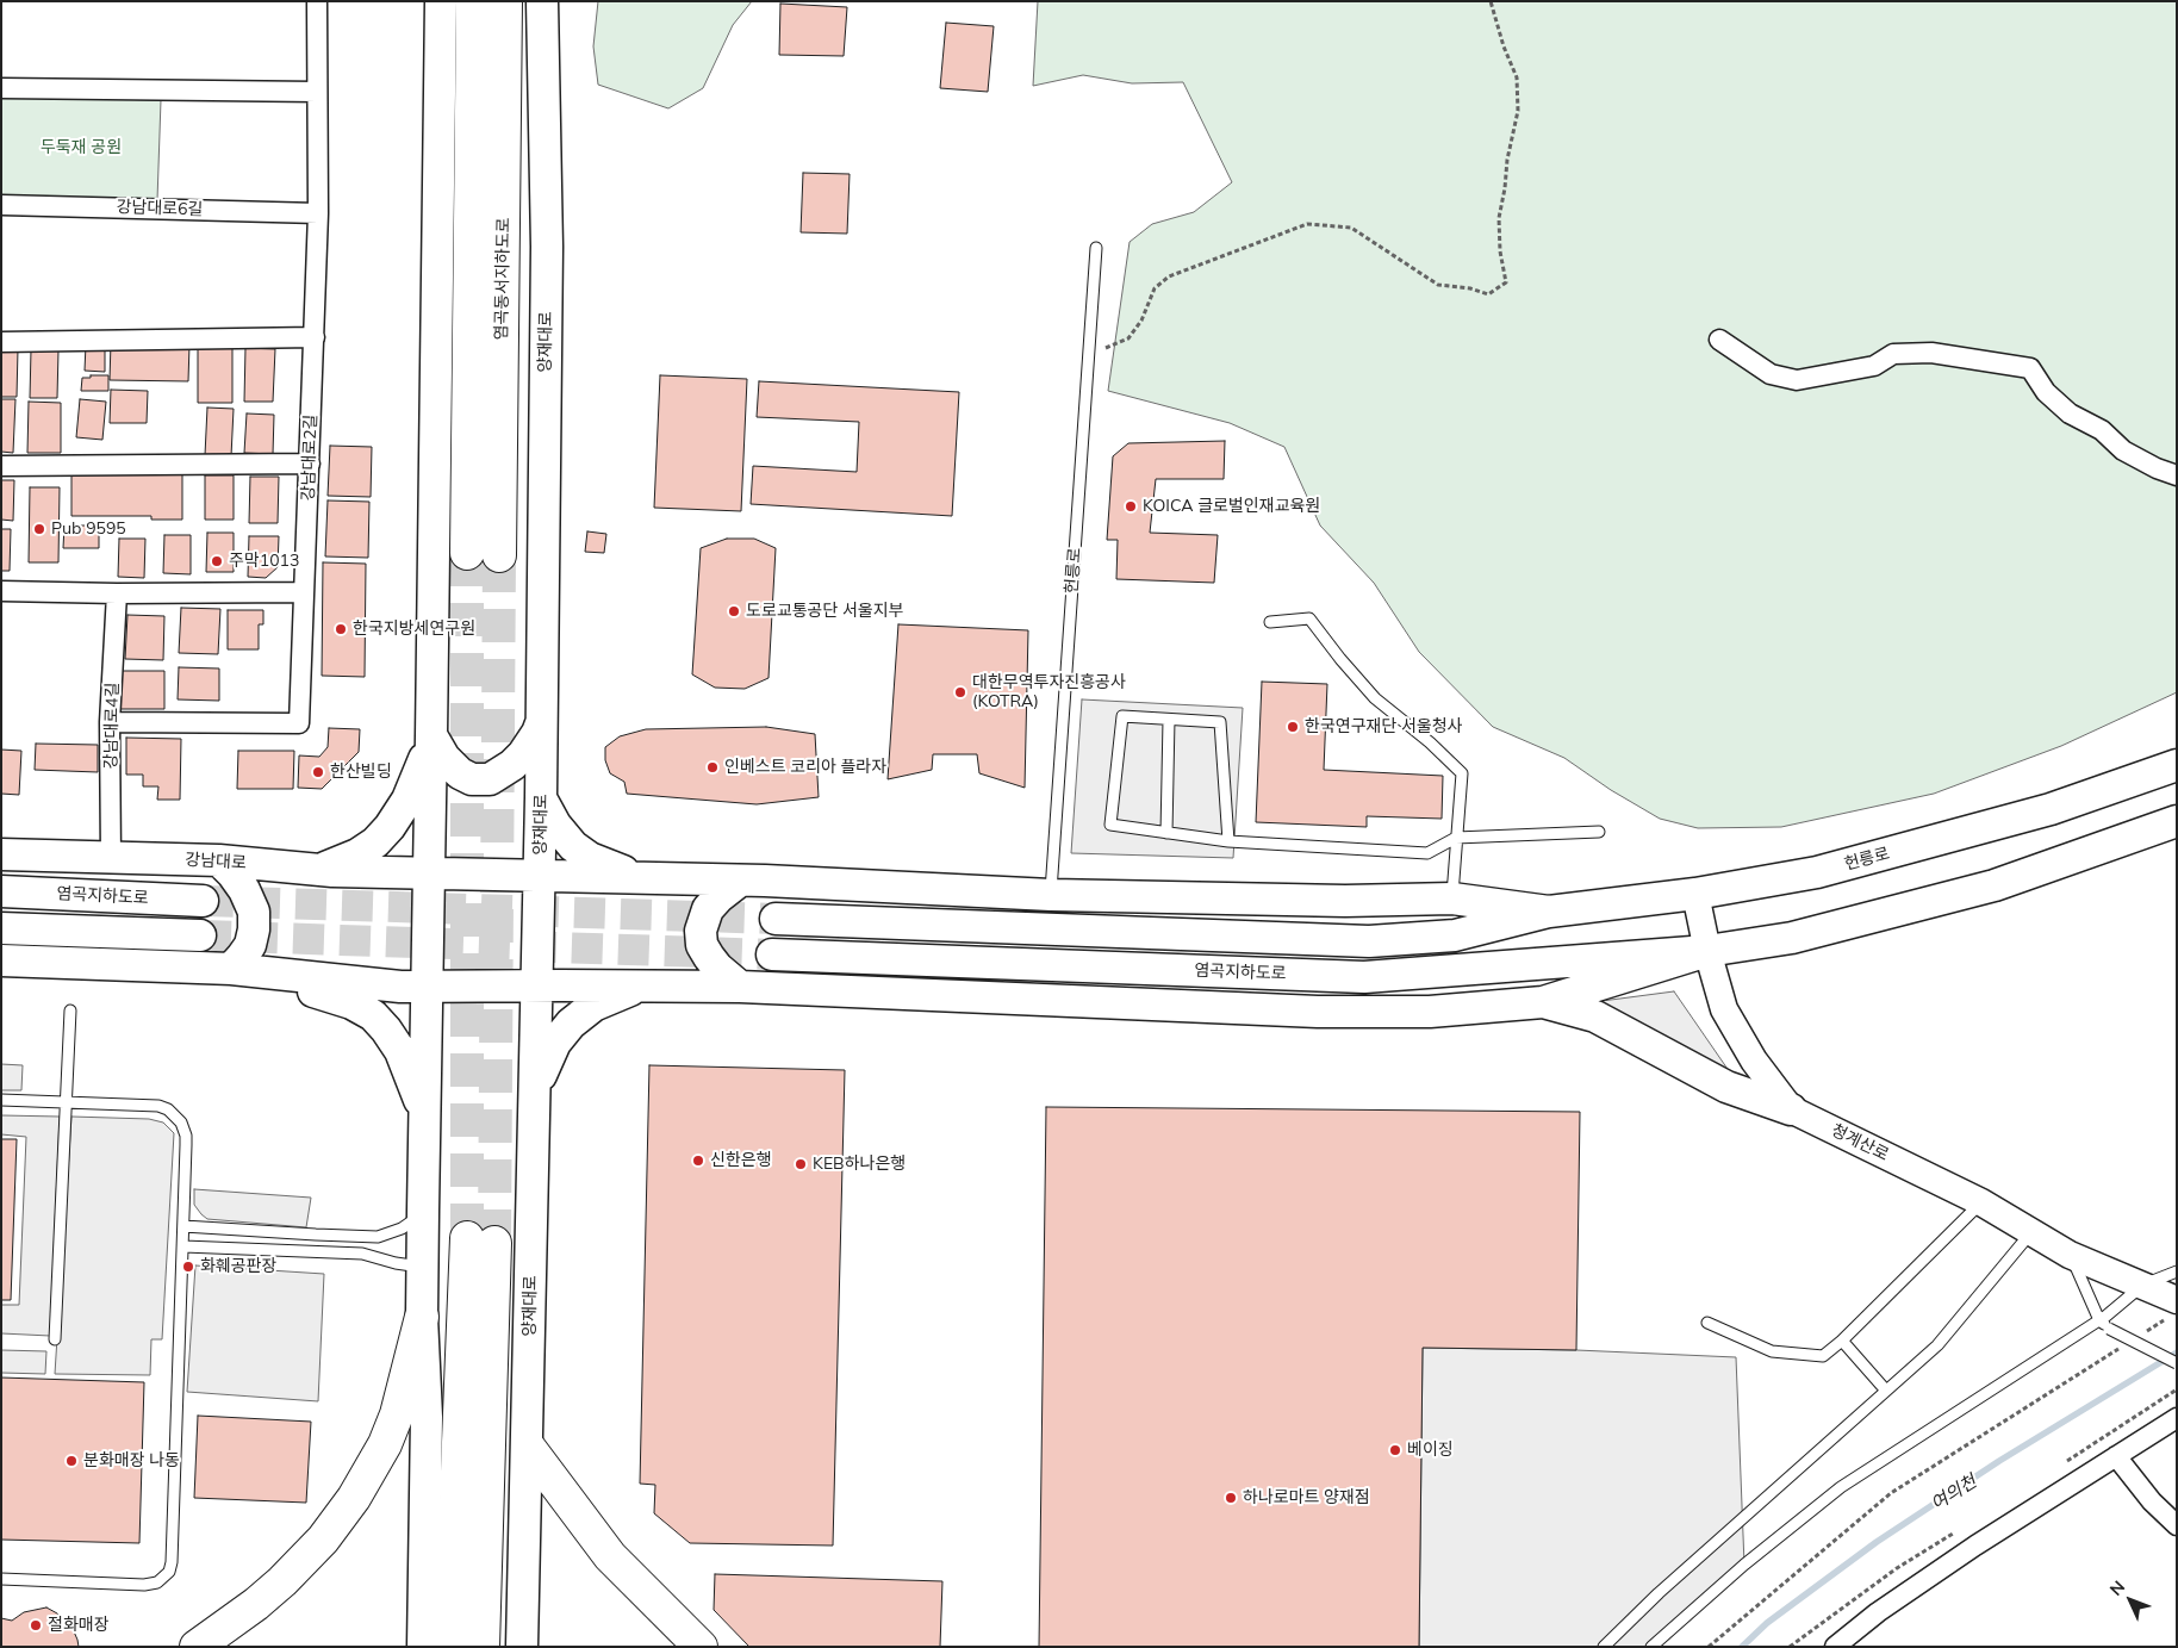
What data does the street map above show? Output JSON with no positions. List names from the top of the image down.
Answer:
{
  "streets": {
    "highway": ["염곡동서지하도로"],
    "main road": [
      "양재대로",
      "헌릉로",
      "강남대로",
      "염곡지하도로",
      "청계산로"
    ],
    "street": ["강남대로6길", "강남대로2길", "강남대로4길"]
  },
  "crossings": [
    ["강남대로6길", "강남대로2길"],
    ["양재대로", "강남대로"],
    ["강남대로2길", "강남대로4길"],
    ["헌릉로", "청계산로"],
    ["강남대로4길", "강남대로"],
    ["염곡지하도로", "청계산로"]
  ],
  "water": ["여의천"],
  "parks": ["두둑재 공원"],
  "places": [
    "KOICA 글로벌인재교육원",
    "Pub 9595",
    "주막1013",
    "도로교통공단 서울지부",
    "한국지방세연구원",
    "대한무역투자진흥공사 (KOTRA)",
    "한국연구재단 서울청사",
    "인베스트 코리아 플라자",
    "한산빌딩",
    "신한은행",
    "KEB하나은행",
    "화훼공판장",
    "베이징",
    "분화매장 나동",
    "하나로마트 양재점",
    "절화매장"
  ],
  "north": "top left"
}
